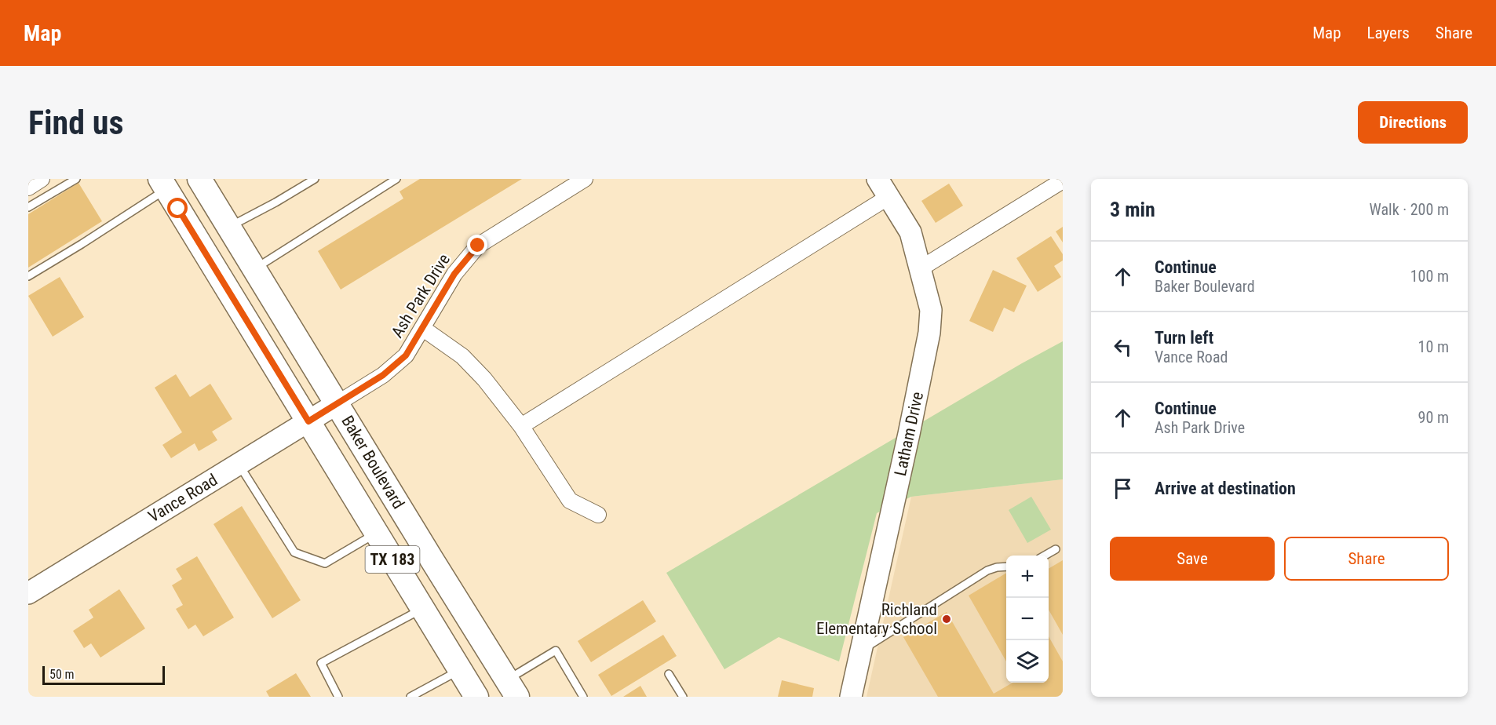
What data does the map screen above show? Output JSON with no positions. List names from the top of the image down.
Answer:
{
  "streets": {
    "main road": ["Baker Boulevard", "TX 183"],
    "street": ["Ash Park Drive", "Latham Drive", "Vance Road"]
  },
  "crossings": [
    ["Ash Park Drive", "Baker Boulevard"],
    ["Ash Park Drive", "Vance Road"],
    ["Baker Boulevard", "Vance Road"]
  ],
  "places": ["Richland Elementary School"],
  "scale_bar": "50 m",
  "page": {
    "header": "Map",
    "nav": ["Map", "Layers", "Share"],
    "buttons": [
      "Directions",
      ["Save", "Share"]
    ],
    "title": "Find us",
    "heading": ["3 min", "Walk · 200 m"],
    "list": [
      ["Continue", "Baker Boulevard", "100 m"],
      ["Turn left", "Vance Road", "10 m"],
      ["Continue", "Ash Park Drive", "90 m"],
      "Arrive at destination"
    ],
    "map_buttons": ["+", "−"],
    "scale": "50 m"
  }
}
